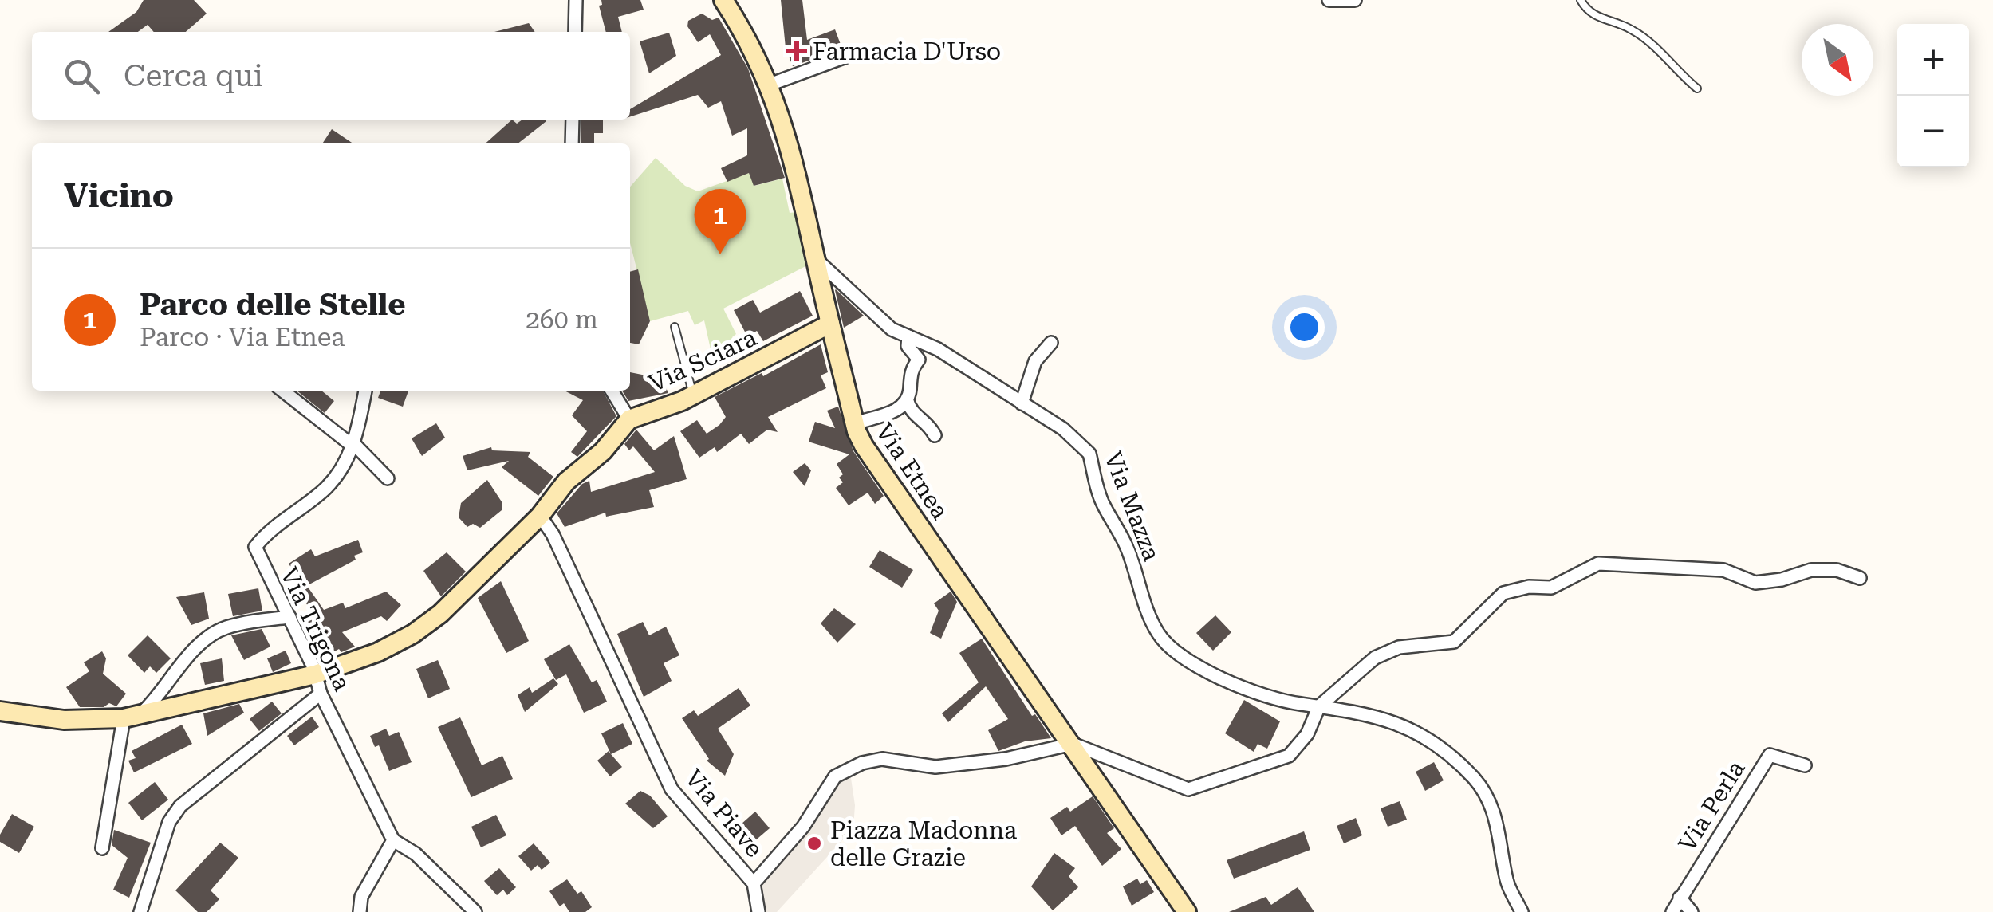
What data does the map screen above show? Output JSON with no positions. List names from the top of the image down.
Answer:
{
  "streets": {
    "main road": ["Via Sciara", "Via Etnea"],
    "street": [
      "Via Mazza",
      "Via Trigona",
      "Via Perla",
      "Via Piave"
    ]
  },
  "crossings": [
    ["Via Sciara", "Via Etnea"],
    ["Via Etnea", "Via Mazza"],
    ["Via Etnea", "Via Piave"]
  ],
  "places": {
    "health": ["Farmacia D'Urso"],
    "other": ["Piazza Madonna delle Grazie"]
  },
  "north": "bottom right",
  "page": {
    "map_buttons": ["+", "−"],
    "search": "Cerca qui",
    "heading": "Vicino",
    "pins": "1",
    "list": [
      {
        "mark": "1",
        "name": "Parco delle Stelle",
        "note": "Parco · Via Etnea",
        "value": "260 m"
      }
    ]
  }
}
